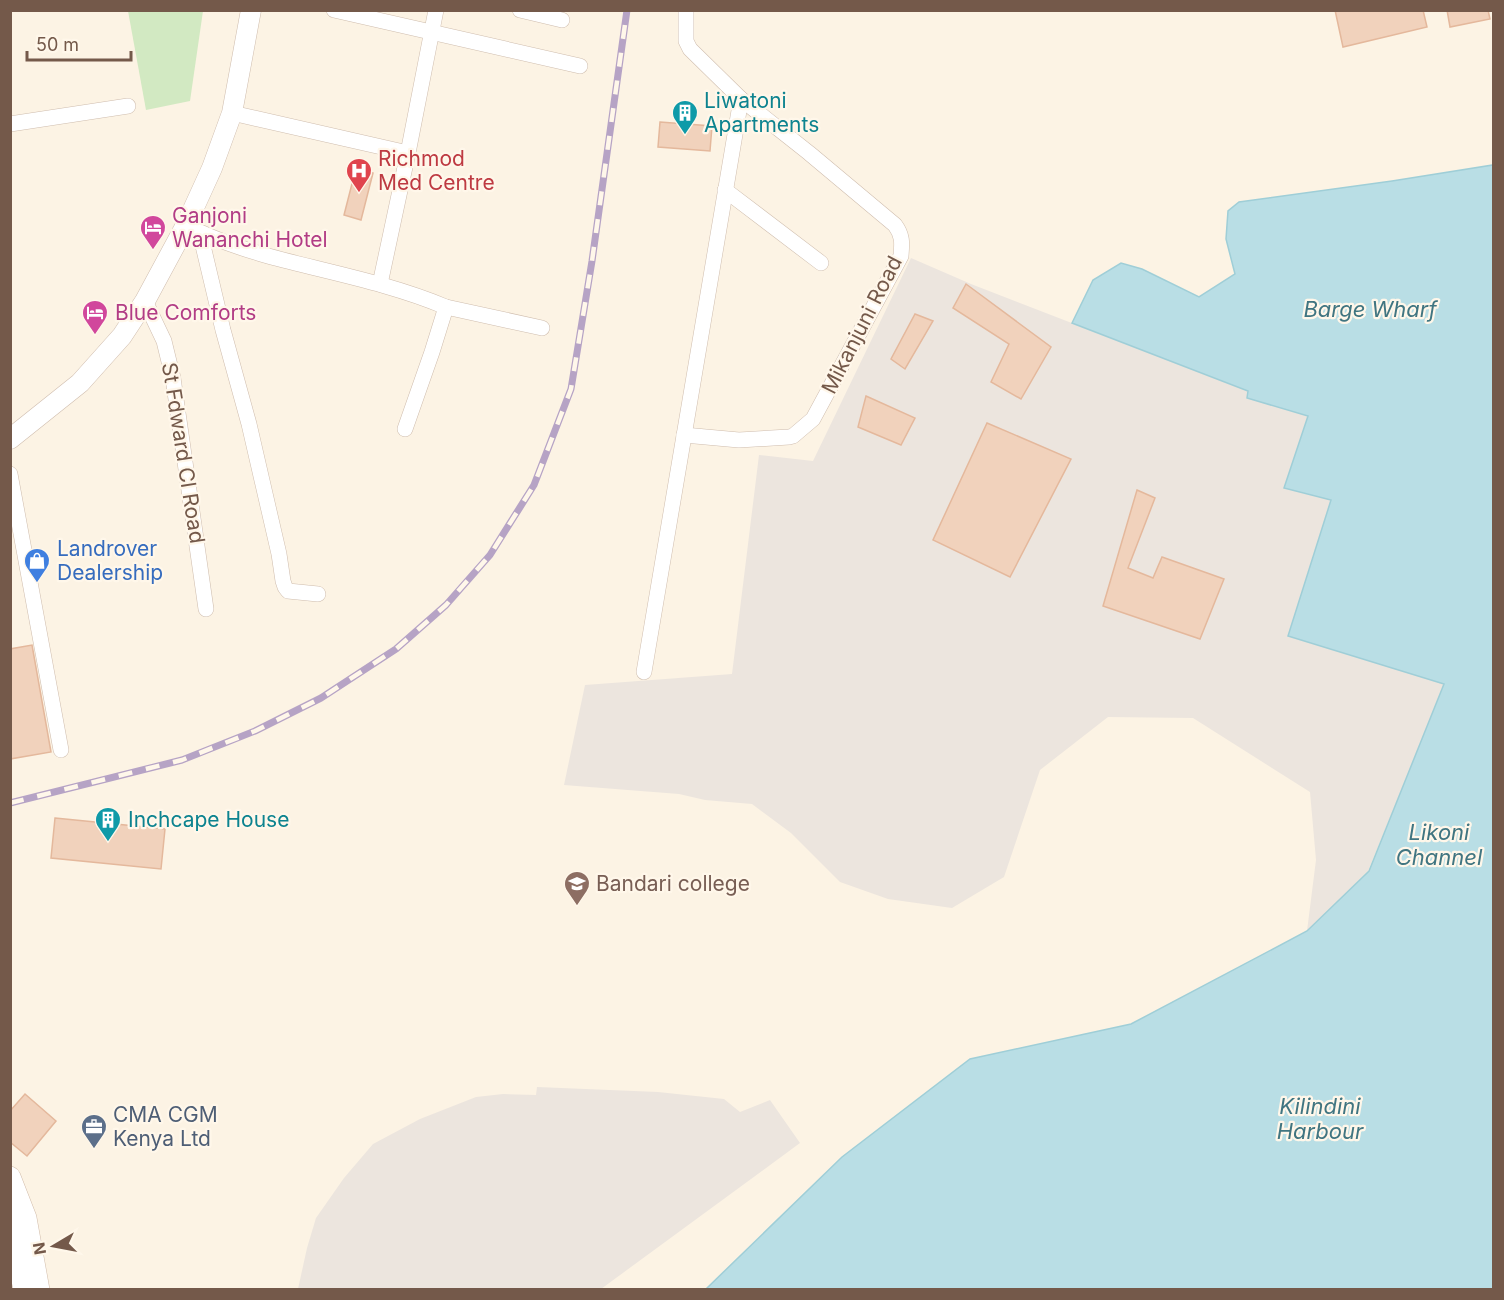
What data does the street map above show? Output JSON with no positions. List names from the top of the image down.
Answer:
{
  "streets": {
    "street": ["Mikanjuni Road", "St Fdward Cl Road"]
  },
  "water": ["Barge Wharf", "Likoni Channel", "Kilindini Harbour"],
  "places": {
    "building": ["Liwatoni Apartments", "Inchcape House"],
    "hospital": ["Richmod Med Centre"],
    "hotel": ["Ganjoni Wananchi Hotel", "Blue Comforts"],
    "shop": ["Landrover Dealership"],
    "school or university": ["Bandari college"],
    "office": ["CMA CGM Kenya Ltd"]
  },
  "scale_bar": "50 m",
  "north": "left"
}
